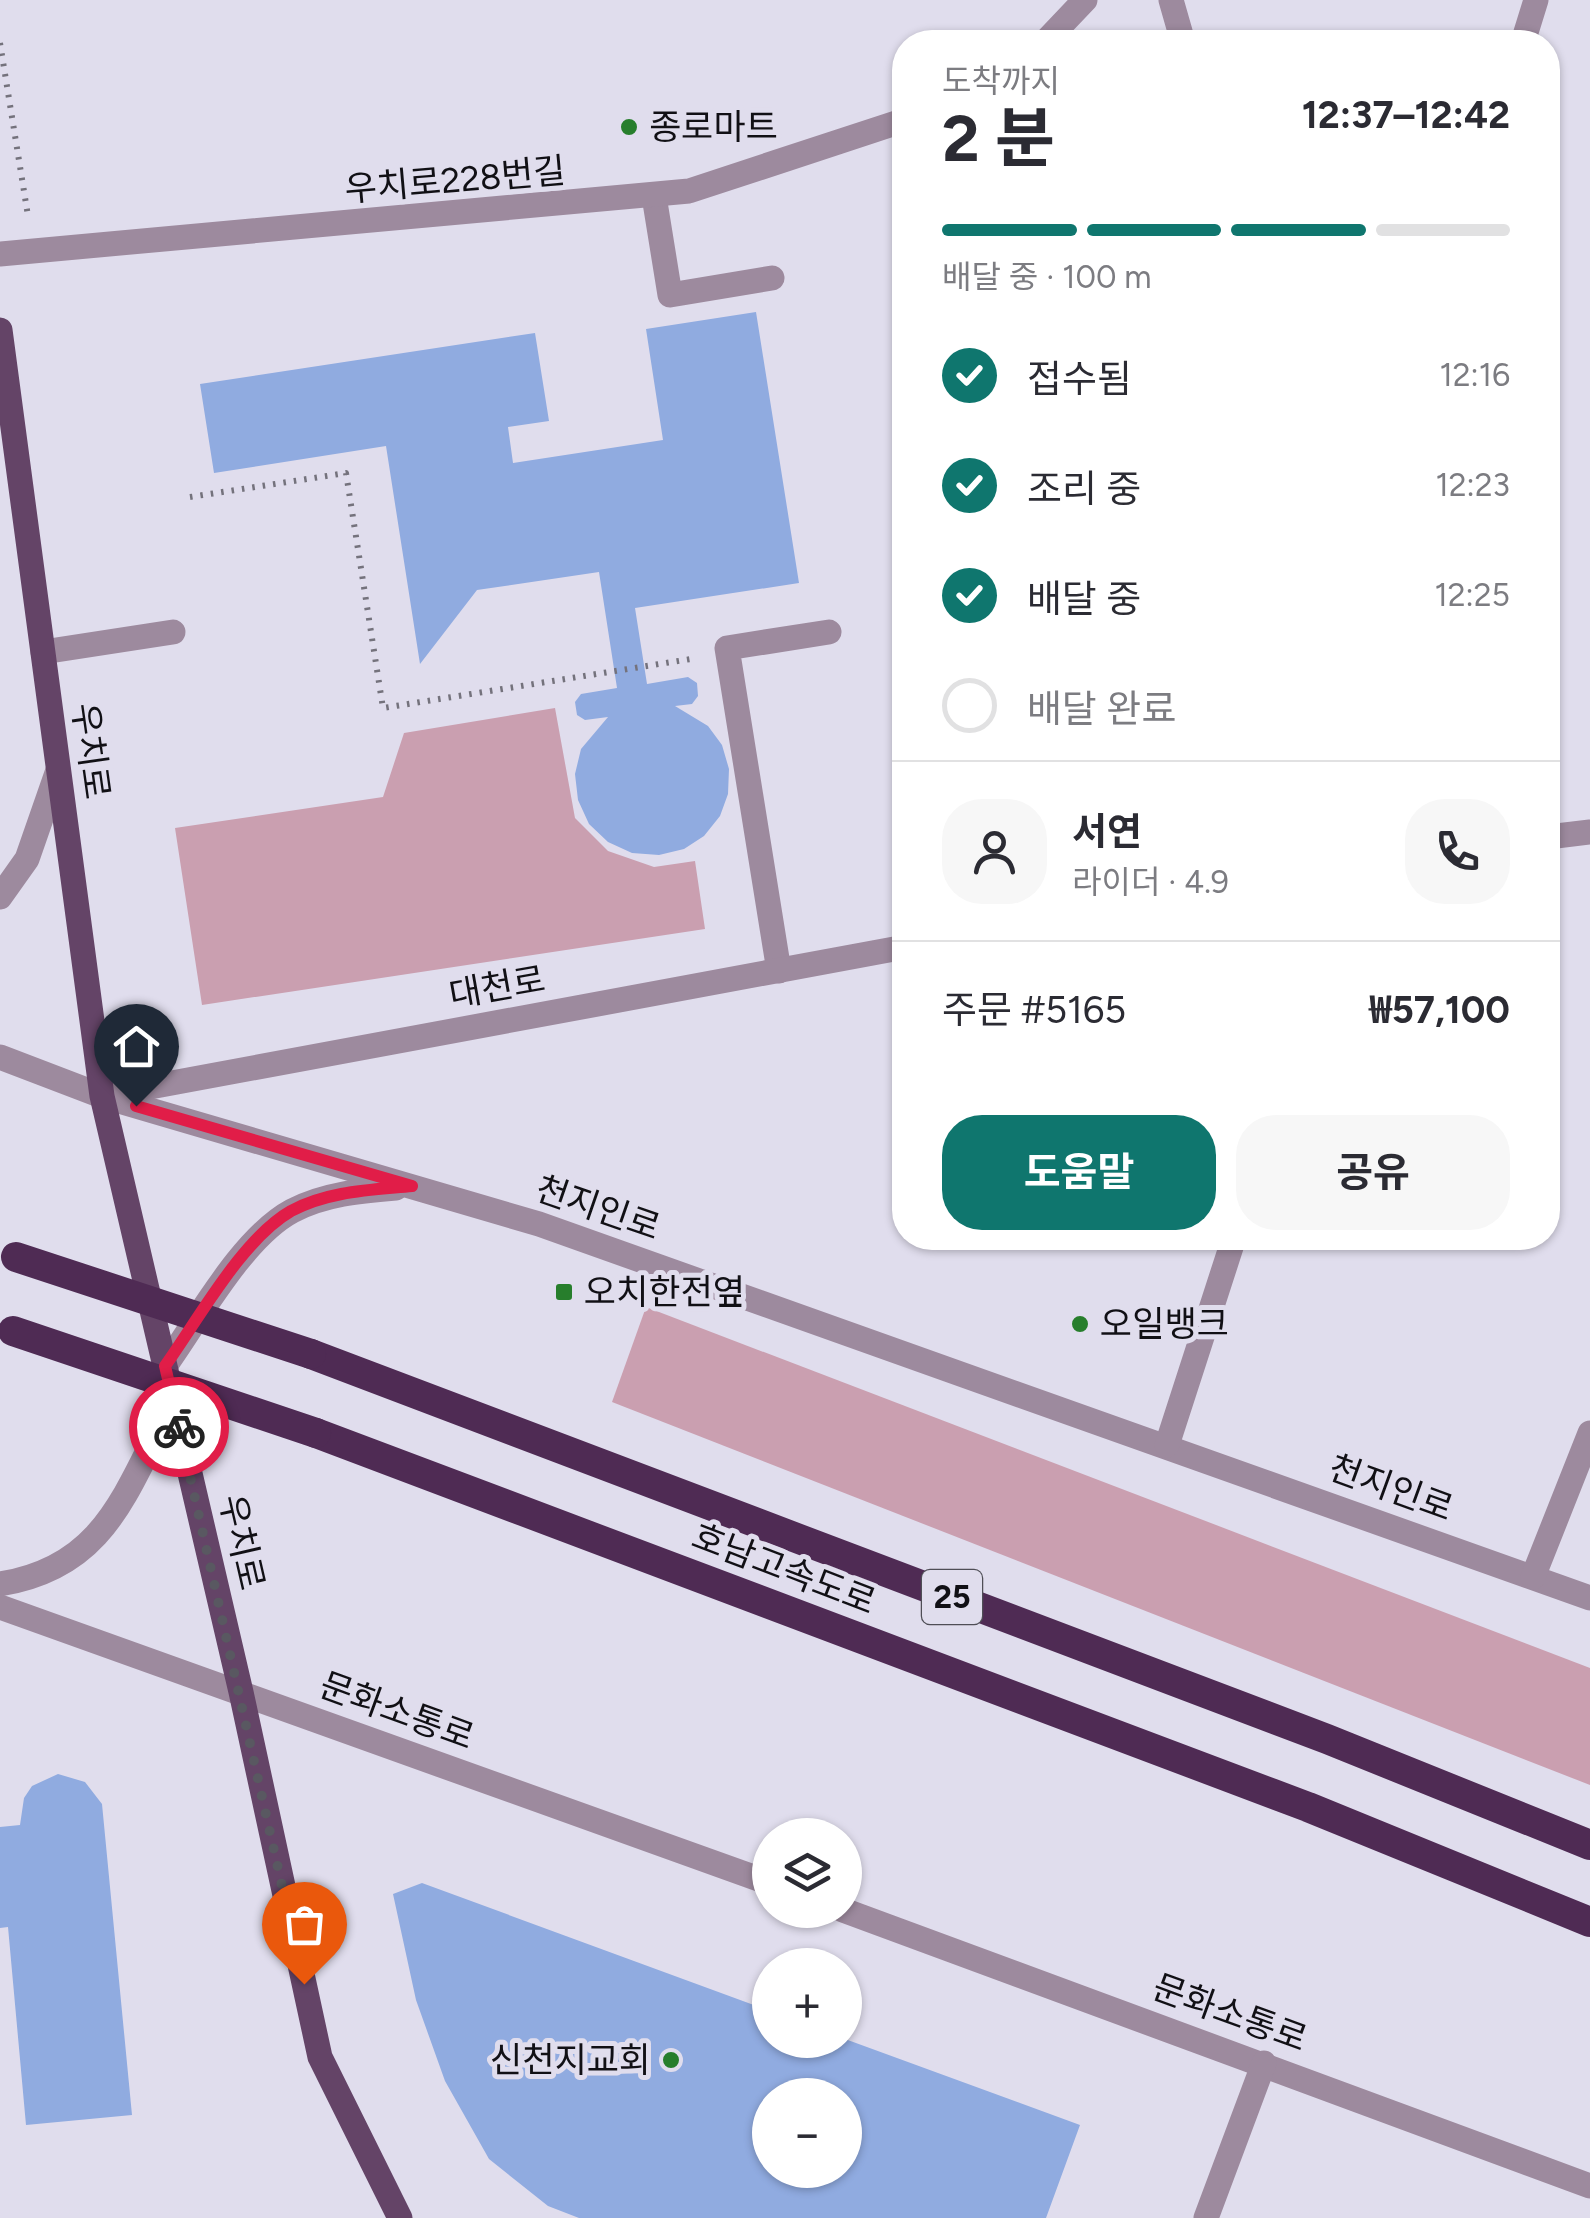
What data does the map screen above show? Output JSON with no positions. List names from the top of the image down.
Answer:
{
  "streets": {
    "highway": ["호남고속도로", "25"],
    "main road": ["우치로"],
    "street": [
      "우치로228번길",
      "대천로",
      "천지인로",
      "문화소통로"
    ]
  },
  "crossings": [
    ["우치로", "대천로"],
    ["우치로", "천지인로"],
    ["우치로", "문화소통로"],
    ["대천로", "천지인로"]
  ],
  "places": {
    "other": ["종로마트", "오일뱅크", "신천지교회"],
    "transit": ["오치한전옆"]
  },
  "page": {
    "heading": ["2 분", "도착까지", "12:37–12:42"],
    "panel": [
      "서연",
      "라이더 · 4.9",
      "주문 #5165",
      "₩57,100"
    ],
    "bar": "배달 중 · 100 m",
    "list": [
      ["접수됨", "12:16"],
      ["조리 중", "12:23"],
      ["배달 중", "12:25"],
      "배달 완료"
    ],
    "buttons": ["도움말", "공유"],
    "map_buttons": ["+", "−"]
  }
}
